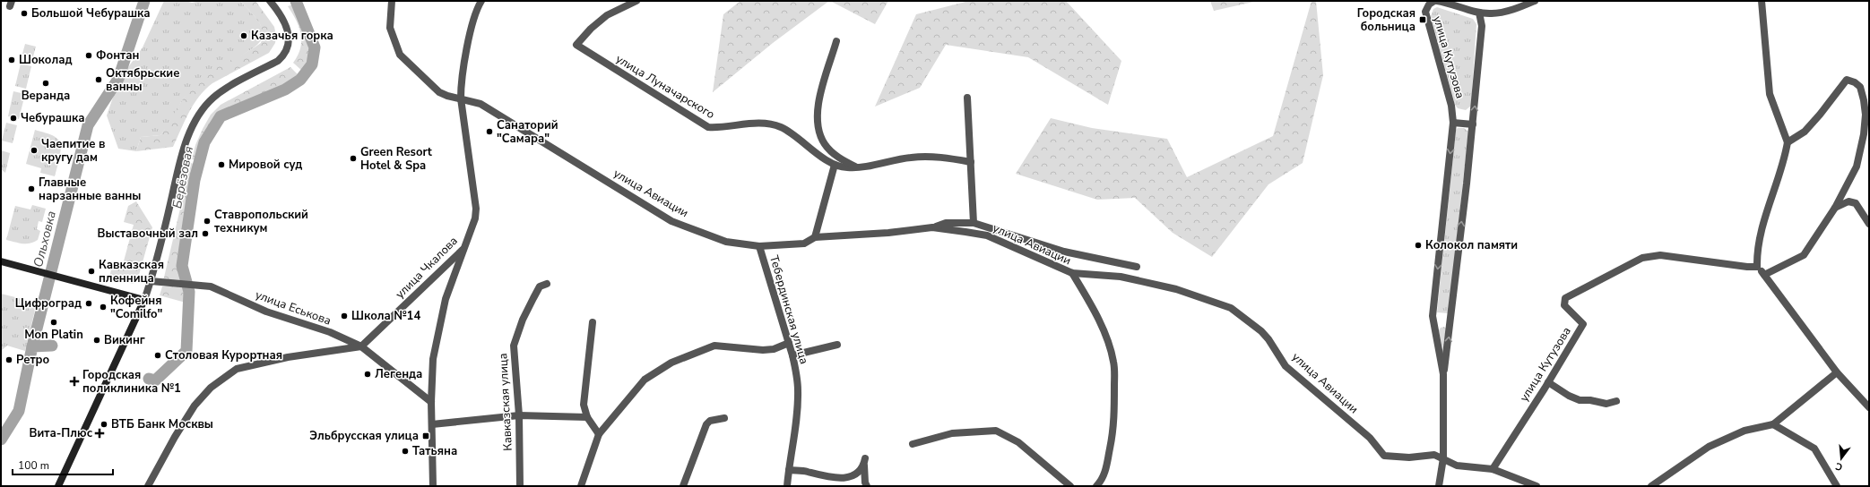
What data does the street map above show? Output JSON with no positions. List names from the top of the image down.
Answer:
{
  "streets": {
    "street": [
      "улица Кутузова",
      "улица Луначарского",
      "улица Авиации",
      "улица Чкалова",
      "улица Еськова",
      "Тебердинская улица",
      "Кавказская улица"
    ]
  },
  "crossings": [
    ["улица Кутузова", "улица Авиации"],
    ["улица Авиации", "улица Чкалова"],
    ["улица Авиации", "Тебердинская улица"],
    ["улица Чкалова", "улица Еськова"]
  ],
  "water": ["Берёзовая", "Ольховка"],
  "places": {
    "other": [
      "Большой Чебурашка",
      "Казачья горка",
      "Фонтан",
      "Шоколад",
      "Октябрьские ванны",
      "Веранда",
      "Чебурашка",
      "Санаторий \"Самара\"",
      "Чаепитие в кругу дам",
      "Green Resort Hotel & Spa",
      "Мировой суд",
      "Главные нарзанные ванны",
      "Ставропольский техникум",
      "Выставочный зал",
      "Колокол памяти",
      "Кавказская пленница",
      "Цифроград",
      "Кофейня \"Comilfo\"",
      "Школа №14",
      "Mon Platin",
      "Викинг",
      "Столовая Курортная",
      "Ретро",
      "Легенда",
      "ВТБ Банк Москвы",
      "Татьяна"
    ],
    "transit": ["Городская больница", "Эльбрусская улица"],
    "health": ["Городская поликлиника №1", "Вита-Плюс"]
  },
  "scale_bar": "100 m",
  "north": "bottom"
}
